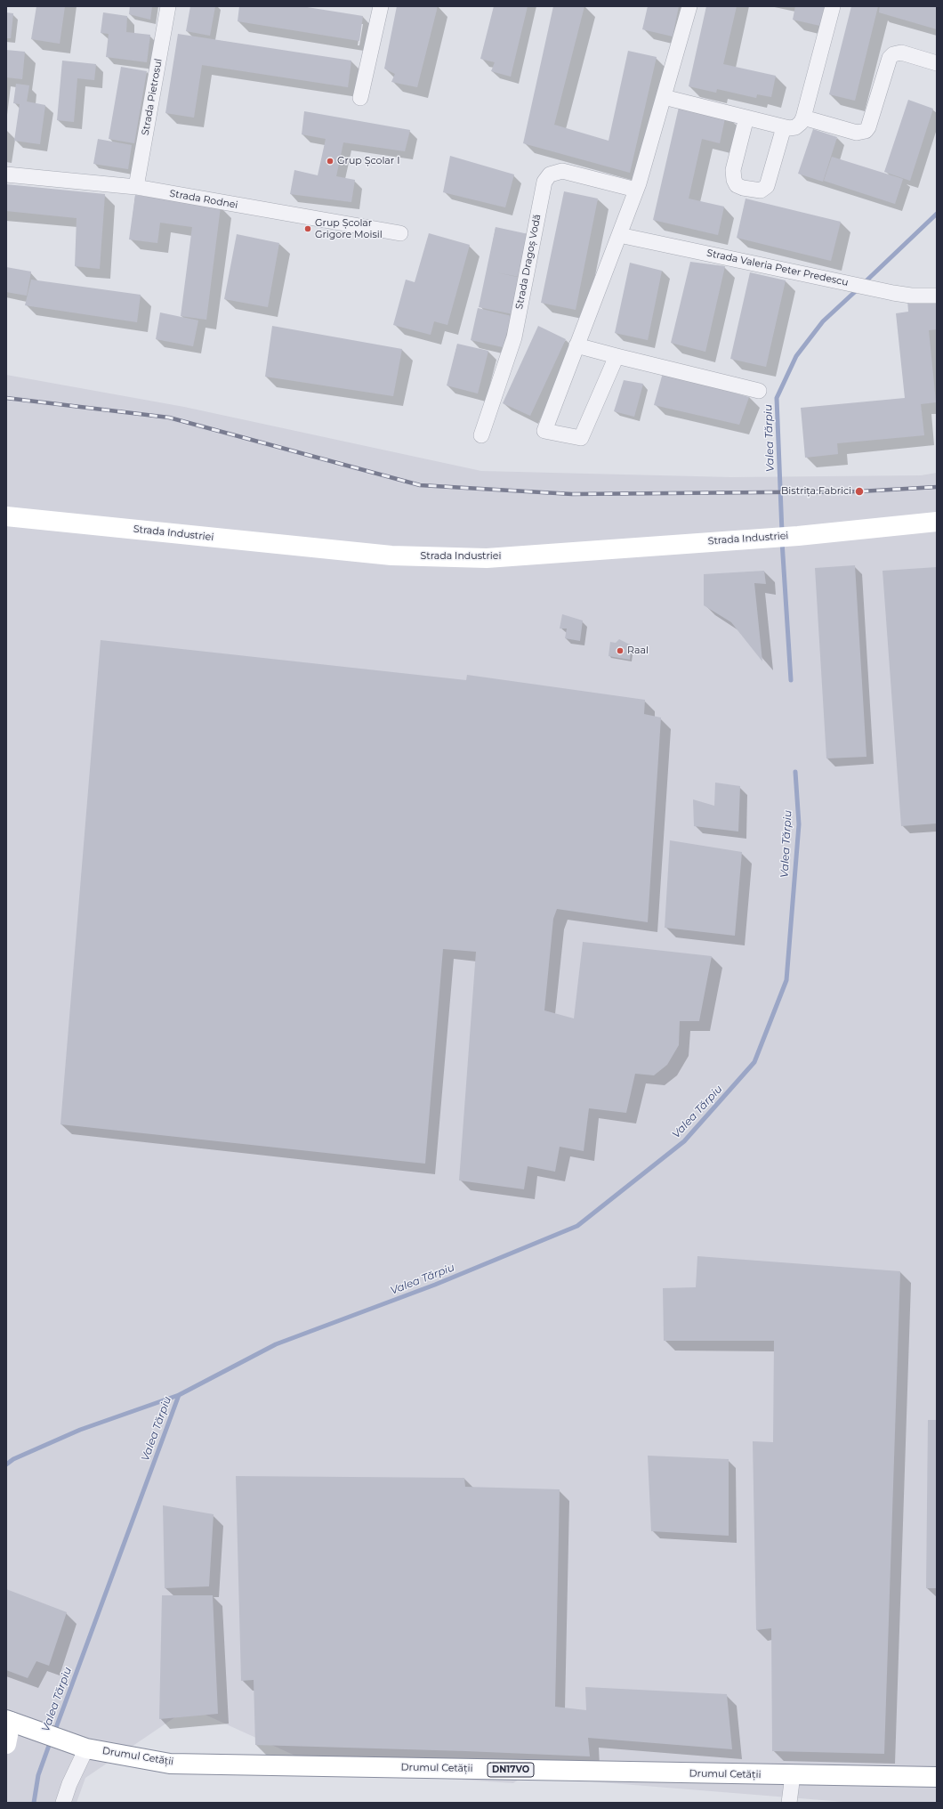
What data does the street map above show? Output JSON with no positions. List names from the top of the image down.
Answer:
{
  "streets": {
    "main road": ["Strada Industriei", "Drumul Cetății", "DN17VO"],
    "street": [
      "Strada Pietrosul",
      "Strada Rodnei",
      "Strada Dragoș Vodă",
      "Strada Valeria Peter Predescu"
    ]
  },
  "crossings": [
    ["Strada Pietrosul", "Strada Rodnei"]
  ],
  "water": ["Valea Tărpiu"],
  "places": [
    "Grup Școlar I",
    "Grup Școlar Grigore Moisil",
    "Bistrița Fabrici",
    "Raal"
  ]
}
